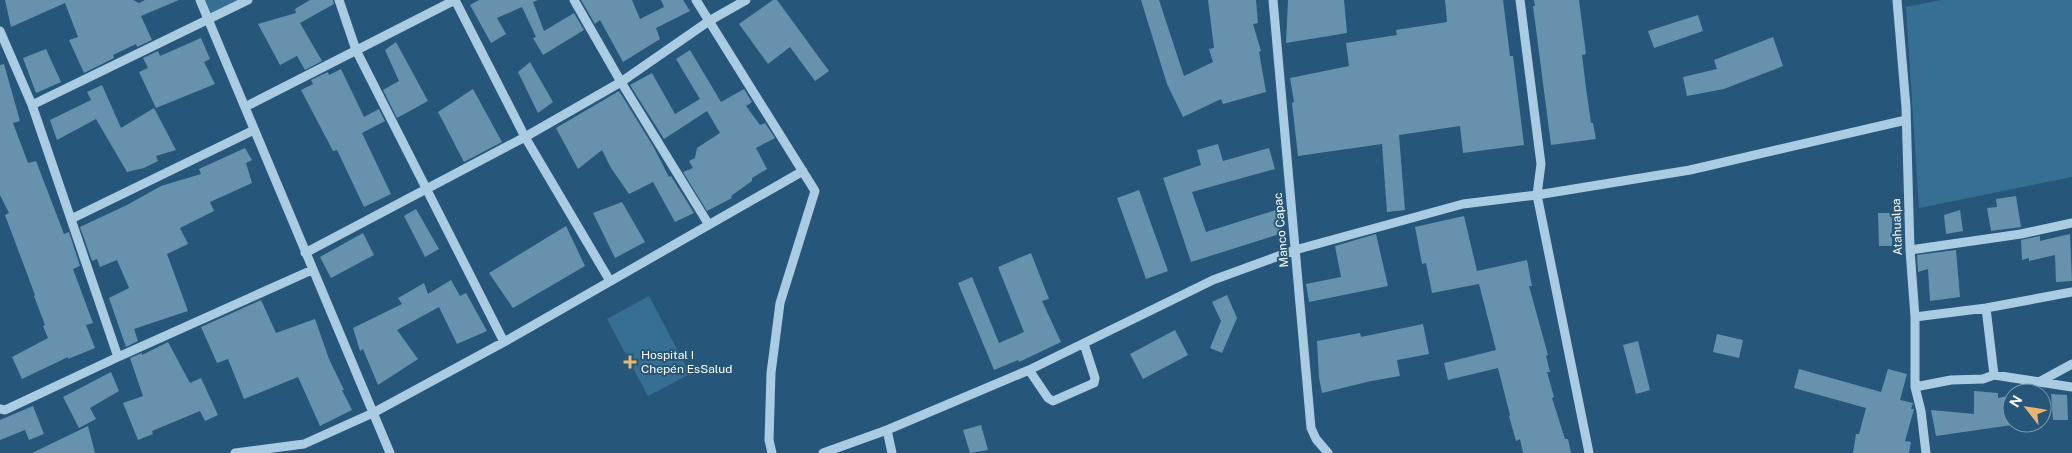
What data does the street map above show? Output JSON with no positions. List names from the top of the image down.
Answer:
{
  "streets": {
    "street": ["Atahualpa", "Manco Capac"]
  },
  "places": {
    "health": ["Hospital I Chepén EsSalud"]
  },
  "north": "top left"
}
